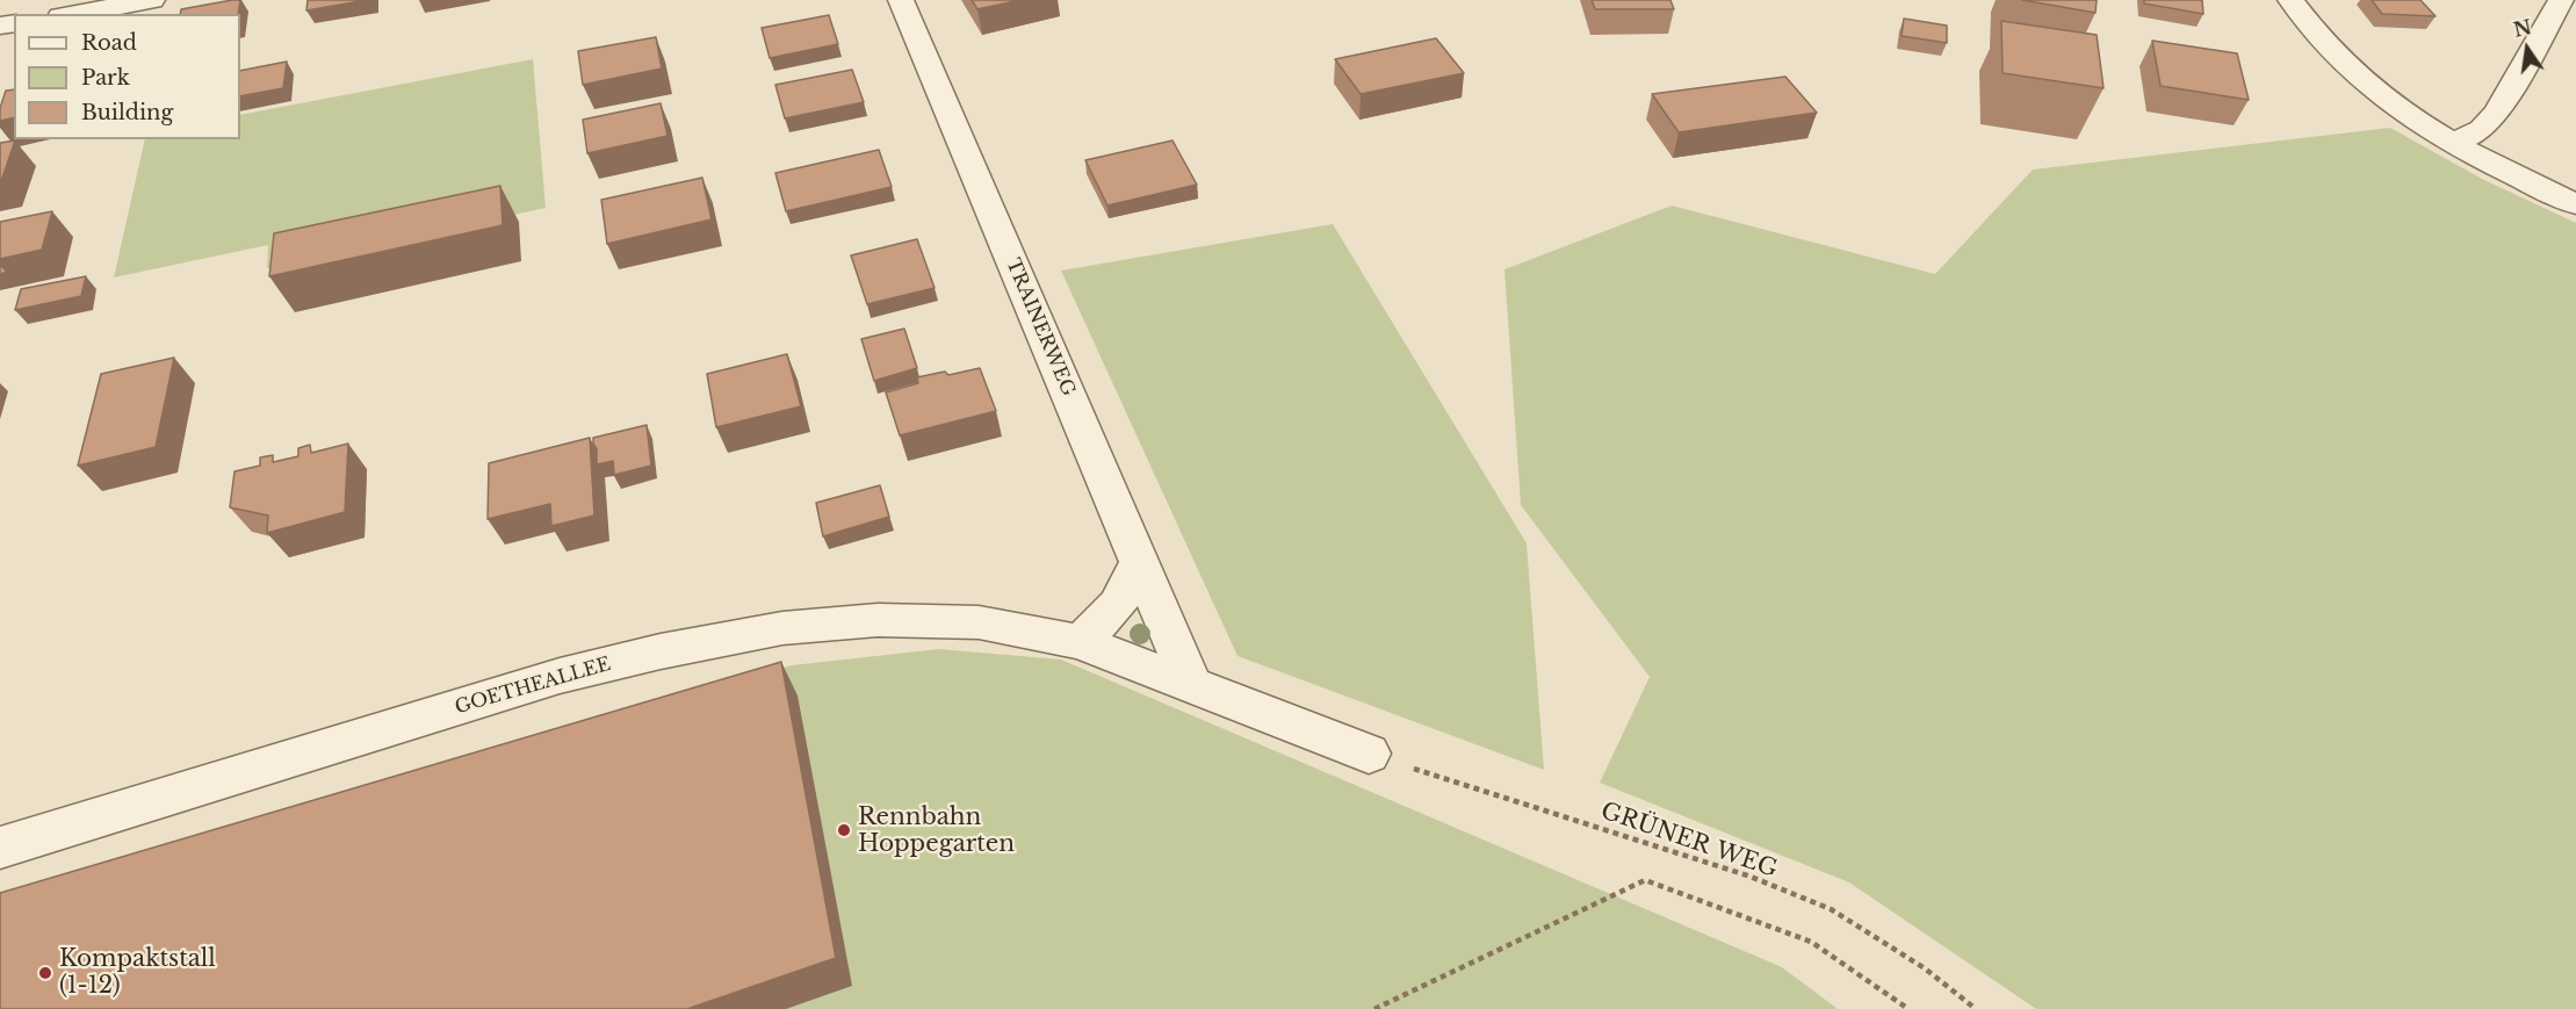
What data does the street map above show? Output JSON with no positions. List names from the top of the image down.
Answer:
{
  "streets": {
    "street": ["TRAINERWEG", "GOETHEALLEE"],
    "path": ["GRÜNER WEG"]
  },
  "crossings": [
    ["TRAINERWEG", "GOETHEALLEE"],
    ["GOETHEALLEE", "GRÜNER WEG"]
  ],
  "places": ["Rennbahn Hoppegarten", "Kompaktstall (1-12)"],
  "legend": ["Road", "Park", "Building"],
  "north": "top"
}
